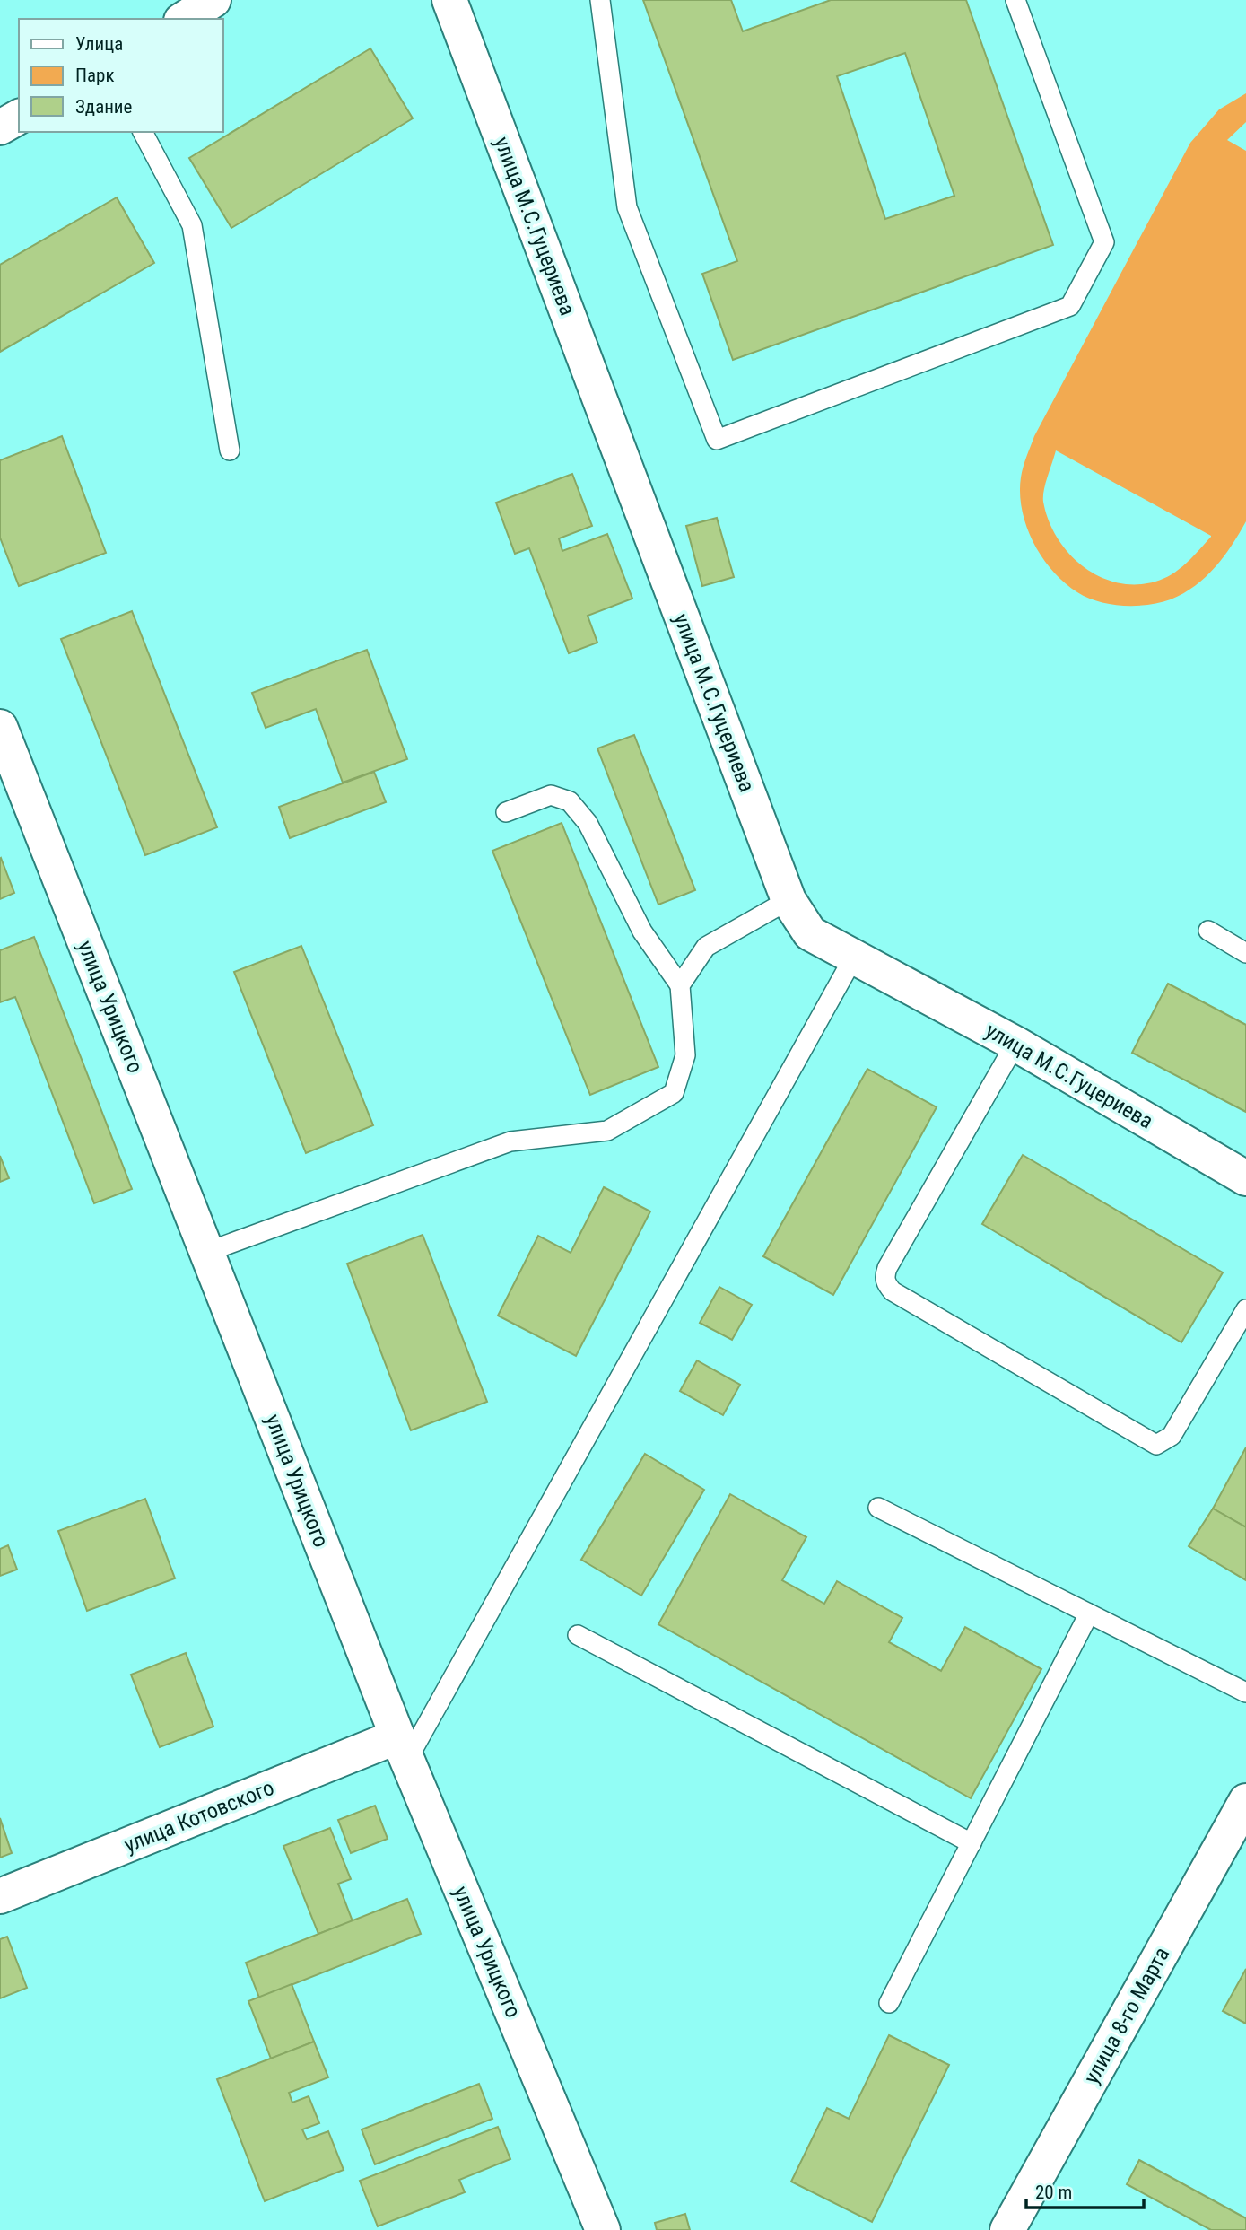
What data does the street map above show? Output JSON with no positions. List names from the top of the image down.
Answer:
{
  "streets": {
    "street": [
      "улица М.С.Гуцериева",
      "улица Урицкого",
      "улица Котовского",
      "улица 8-го Марта"
    ]
  },
  "crossings": [
    ["улица Урицкого", "улица Котовского"]
  ],
  "legend": ["Улица", "Парк", "Здание"],
  "scale_bar": "20 m"
}
